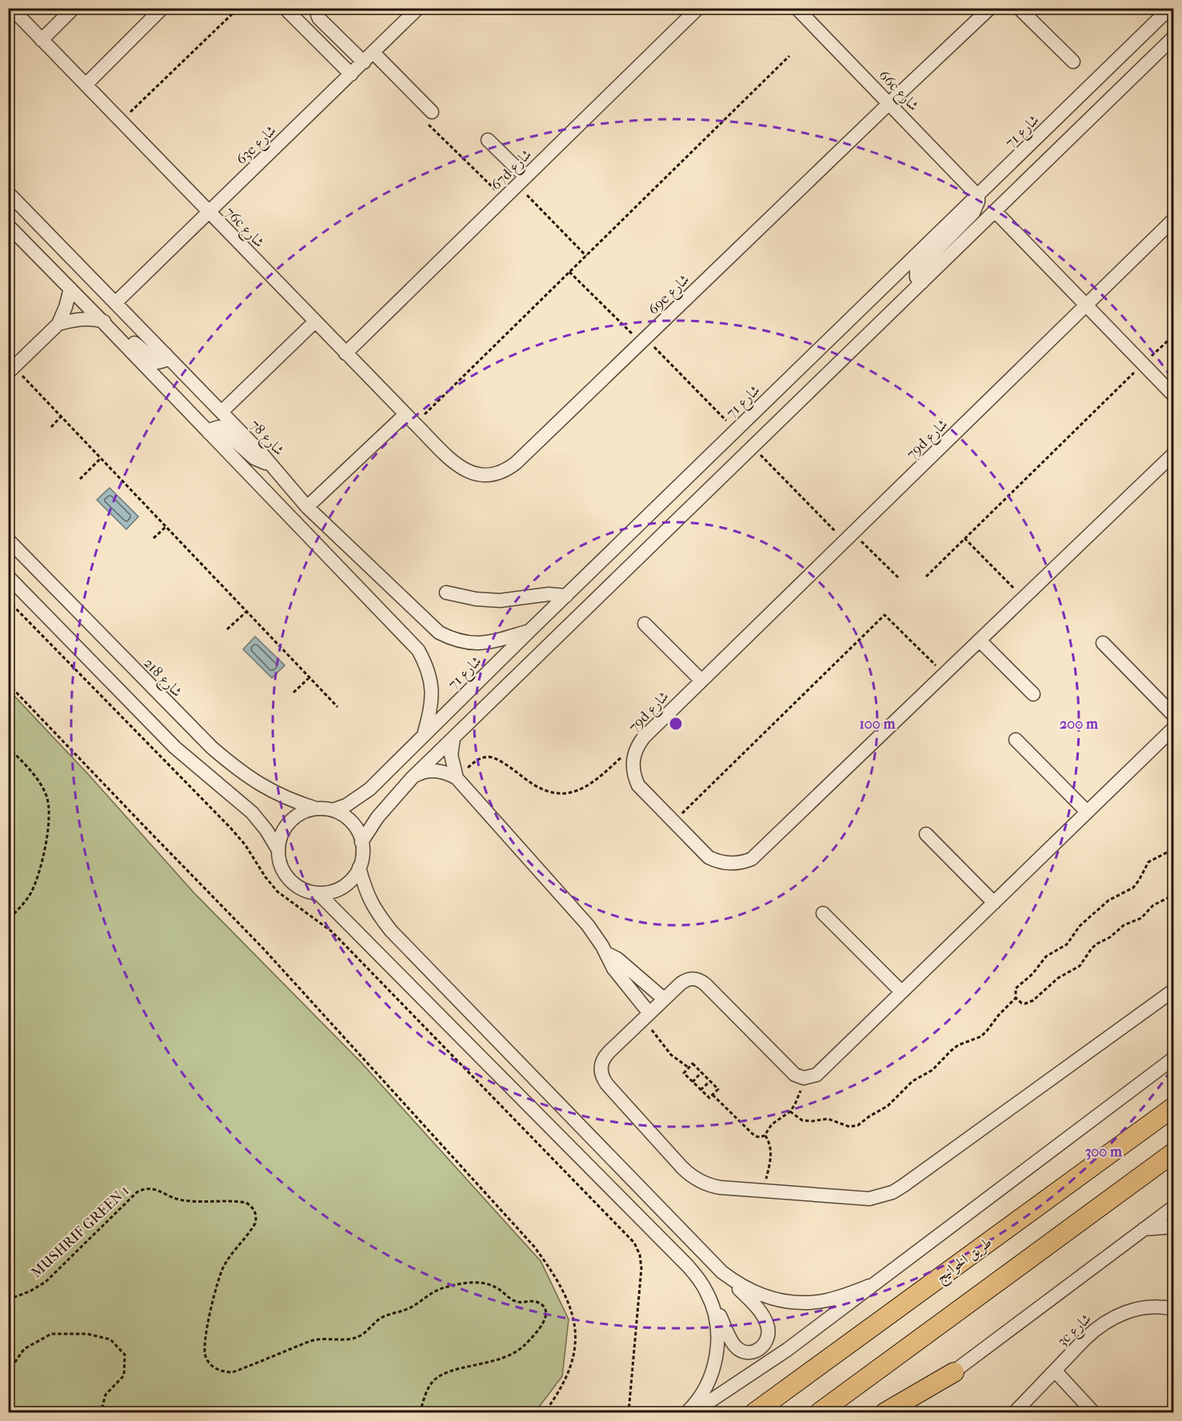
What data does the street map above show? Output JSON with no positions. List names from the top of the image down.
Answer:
{
  "streets": {
    "highway": ["طريق الخوانيج"],
    "street": [
      "66c شارع",
      "شارع 71",
      "63e شارع",
      "67d شارع",
      "76c شارع",
      "69e شارع",
      "شارع 78",
      "79d شارع",
      "شارع 218",
      "3c شارع"
    ],
    "path": ["MUSHRIF GREEN 1"]
  },
  "crossings": [
    ["66c شارع", "شارع 71"],
    ["66c شارع", "69e شارع"],
    ["شارع 71", "شارع 78"],
    ["شارع 71", "شارع 218"],
    ["63e شارع", "76c شارع"],
    ["63e شارع", "شارع 78"],
    ["67d شارع", "76c شارع"],
    ["76c شارع", "69e شارع"]
  ],
  "rings": ["100 m", "200 m", "300 m"]
}
